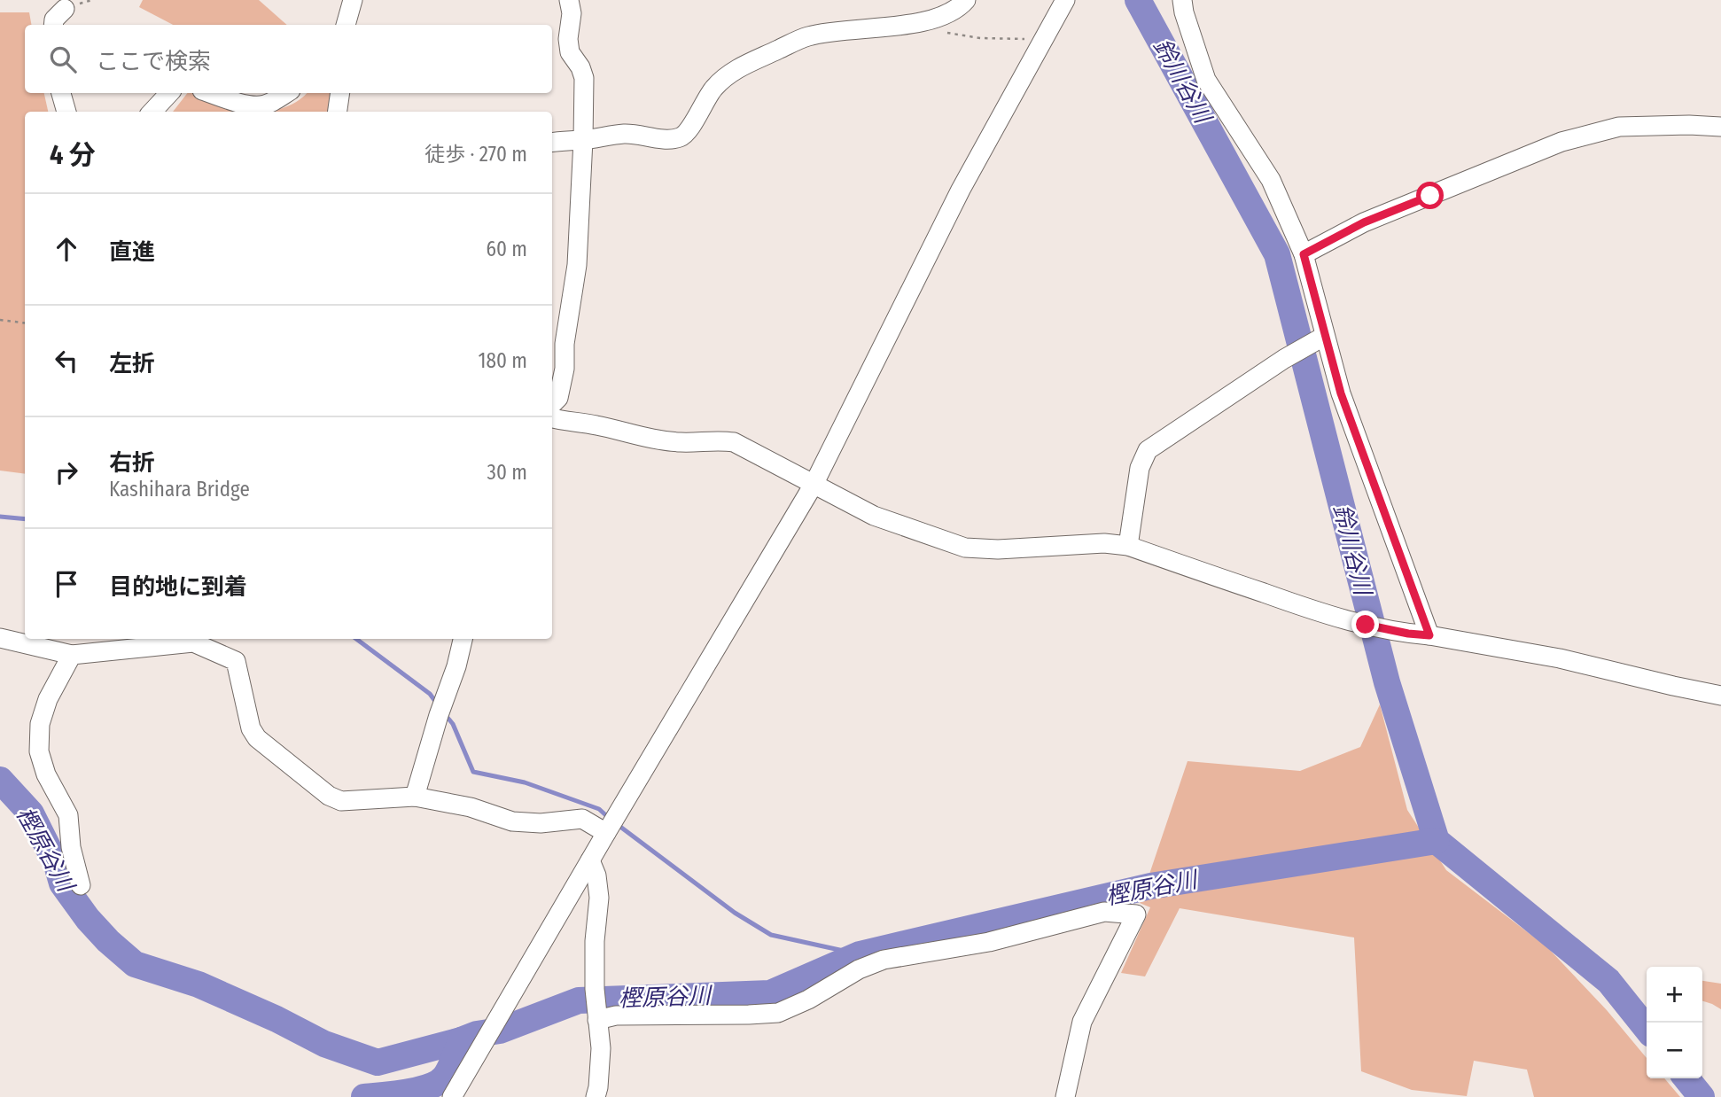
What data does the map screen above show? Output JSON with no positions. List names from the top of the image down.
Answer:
{
  "water": ["鈴川谷川", "樫原谷川"],
  "page": {
    "search": "ここで検索",
    "heading": ["4 分", "徒歩 · 270 m"],
    "list": [
      ["直進", "60 m"],
      ["左折", "180 m"],
      ["右折", "Kashihara Bridge", "30 m"],
      "目的地に到着"
    ],
    "map_buttons": ["+", "−"]
  }
}
